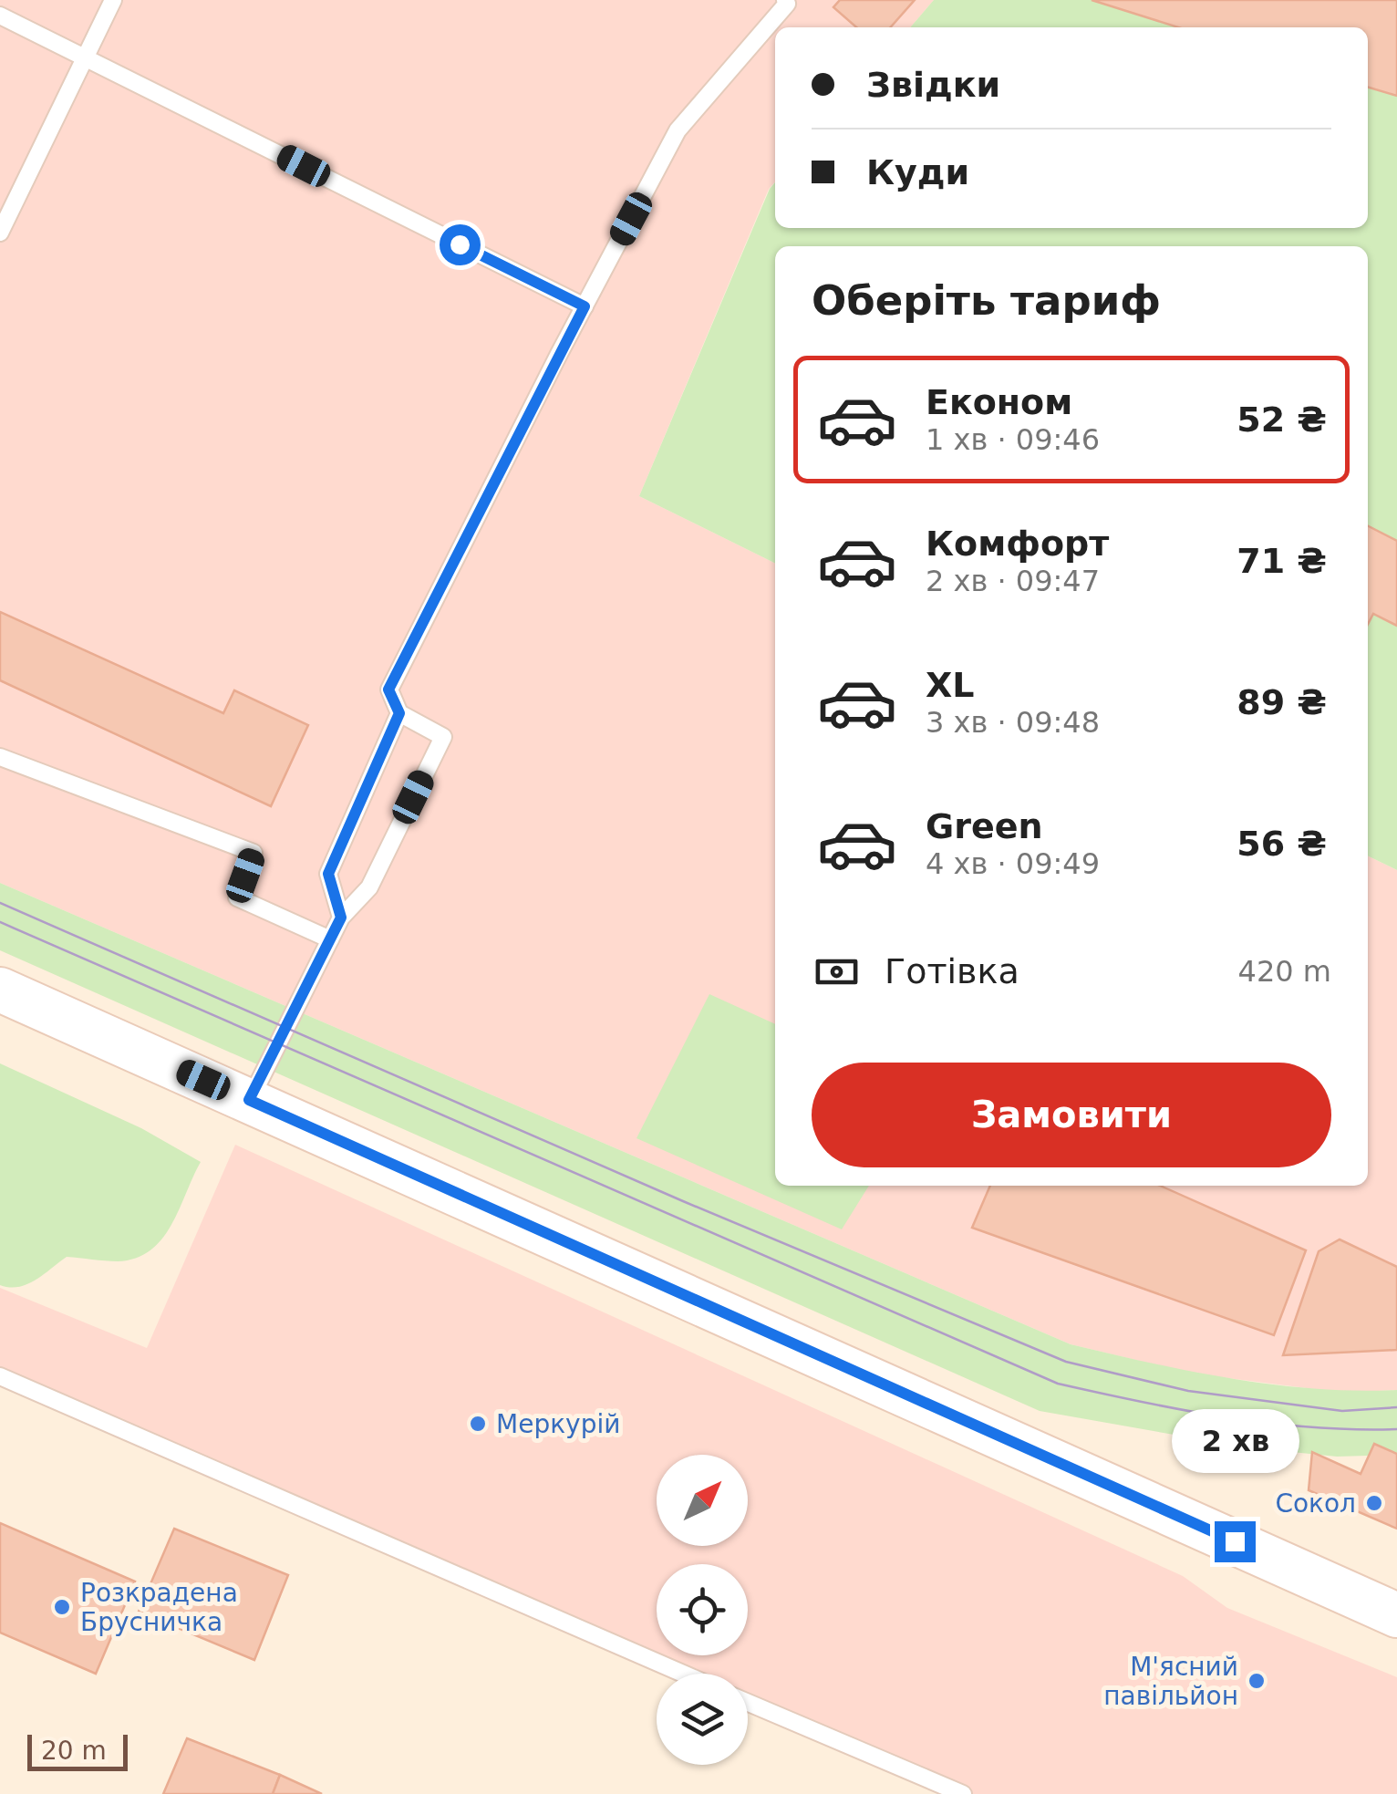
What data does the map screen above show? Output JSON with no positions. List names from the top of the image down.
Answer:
{
  "places": [
    "Меркурій",
    "Сокол",
    "Розкрадена Брусничка",
    "М'ясний павільйон"
  ],
  "scale_bar": "20 m",
  "north": "top right",
  "page": {
    "banner": ["Звідки", "Куди"],
    "heading": "Оберіть тариф",
    "list": [
      {
        "name": "Економ",
        "note": "1 хв · 09:46",
        "value": "52 ₴"
      },
      {
        "name": "Комфорт",
        "note": "2 хв · 09:47",
        "value": "71 ₴"
      },
      {
        "name": "XL",
        "note": "3 хв · 09:48",
        "value": "89 ₴"
      },
      {
        "name": "Green",
        "note": "4 хв · 09:49",
        "value": "56 ₴"
      }
    ],
    "pay": ["Готівка", "420 m"],
    "buttons": "Замовити",
    "bubble": "2 хв",
    "scale": "20 m"
  }
}
